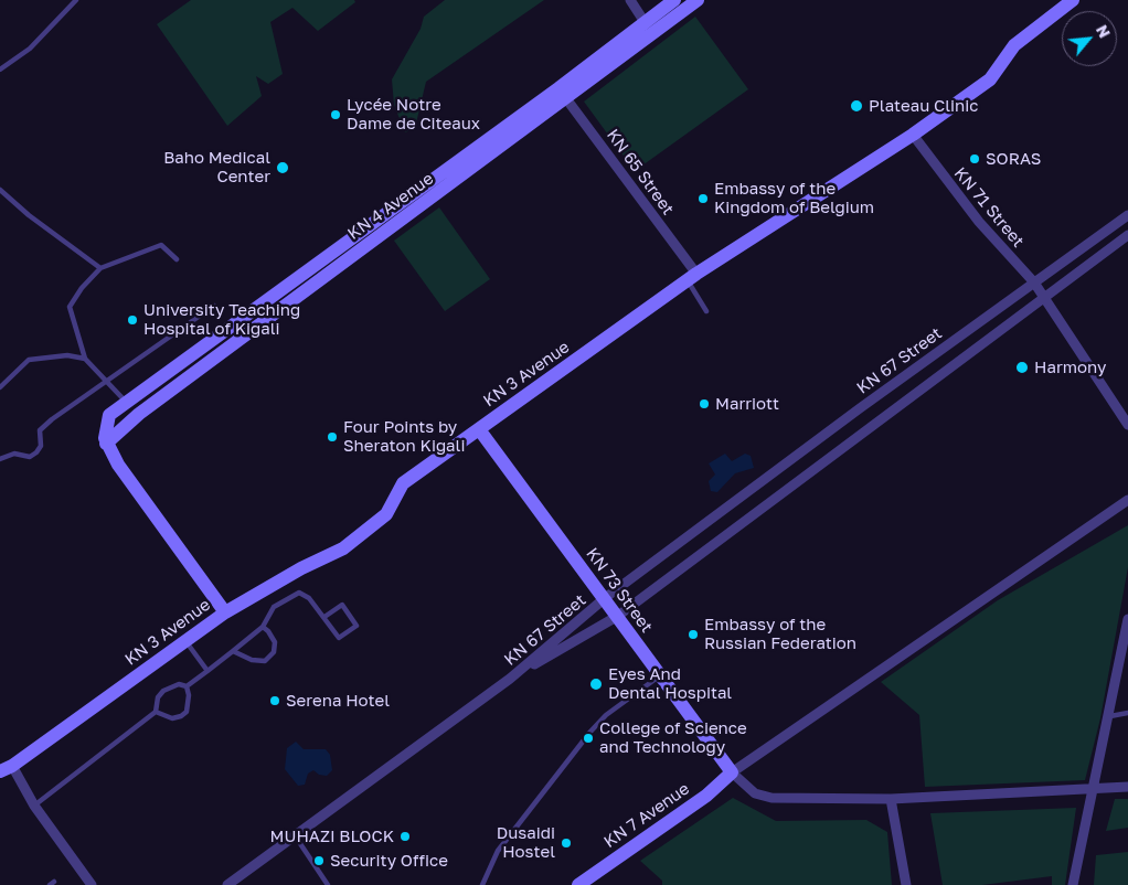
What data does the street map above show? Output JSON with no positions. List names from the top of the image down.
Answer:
{
  "streets": {
    "street": [
      "KN 65 Street",
      "KN 4 Avenue",
      "KN 71 Street",
      "KN 67 Street",
      "KN 3 Avenue",
      "KN 73 Street",
      "KN 7 Avenue"
    ]
  },
  "crossings": [
    ["KN 65 Street", "KN 4 Avenue"],
    ["KN 65 Street", "KN 3 Avenue"],
    ["KN 71 Street", "KN 67 Street"],
    ["KN 71 Street", "KN 3 Avenue"],
    ["KN 67 Street", "KN 73 Street"],
    ["KN 3 Avenue", "KN 73 Street"],
    ["KN 73 Street", "KN 7 Avenue"]
  ],
  "places": [
    "Plateau Clinic",
    "Lycée Notre Dame de Citeaux",
    "SORAS",
    "Baho Medical Center",
    "Embassy of the Kingdom of Belgium",
    "University Teaching Hospital of Kigali",
    "Harmony",
    "Marriott",
    "Four Points by Sheraton Kigali",
    "Embassy of the Russian Federation",
    "Eyes And Dental Hospital",
    "Serena Hotel",
    "College of Science and Technology",
    "MUHAZI BLOCK",
    "Dusaidi Hostel",
    "Security Office"
  ],
  "north": "top right"
}
